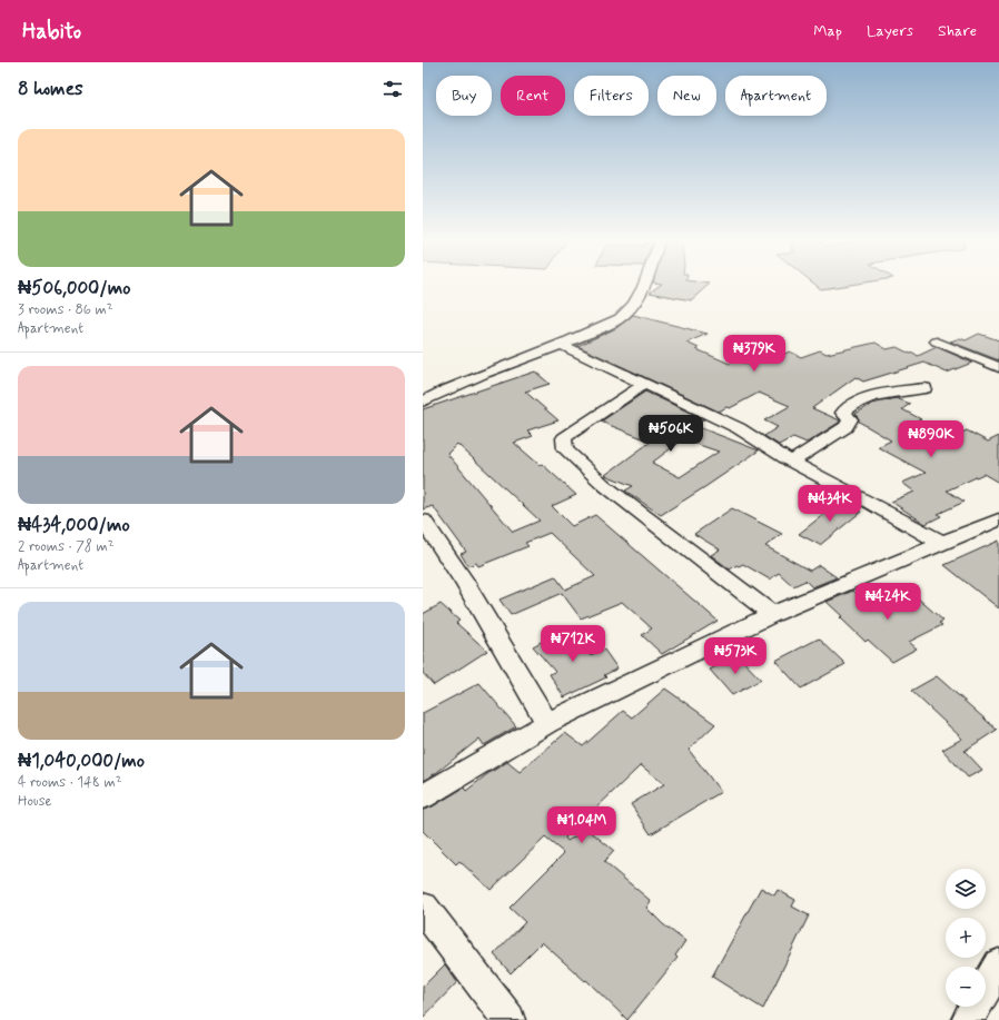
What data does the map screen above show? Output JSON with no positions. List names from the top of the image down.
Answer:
{
  "page": {
    "header": "Habito",
    "nav": ["Map", "Layers", "Share"],
    "heading": "8 homes",
    "chip": [
      "Buy",
      "Rent",
      "Filters",
      "New",
      "Apartment"
    ],
    "list": [
      {
        "name": "₦506,000/mo",
        "note": "3 rooms · 86 m² · Apartment"
      },
      {
        "name": "₦434,000/mo",
        "note": "2 rooms · 78 m² · Apartment"
      },
      {
        "name": "₦1,040,000/mo",
        "note": "4 rooms · 148 m² · House"
      }
    ],
    "price": [
      "₦379K",
      "₦506K",
      "₦890K",
      "₦434K",
      "₦424K",
      "₦712K",
      "₦573K",
      "₦1.04M"
    ],
    "map_buttons": ["+", "−"]
  }
}
